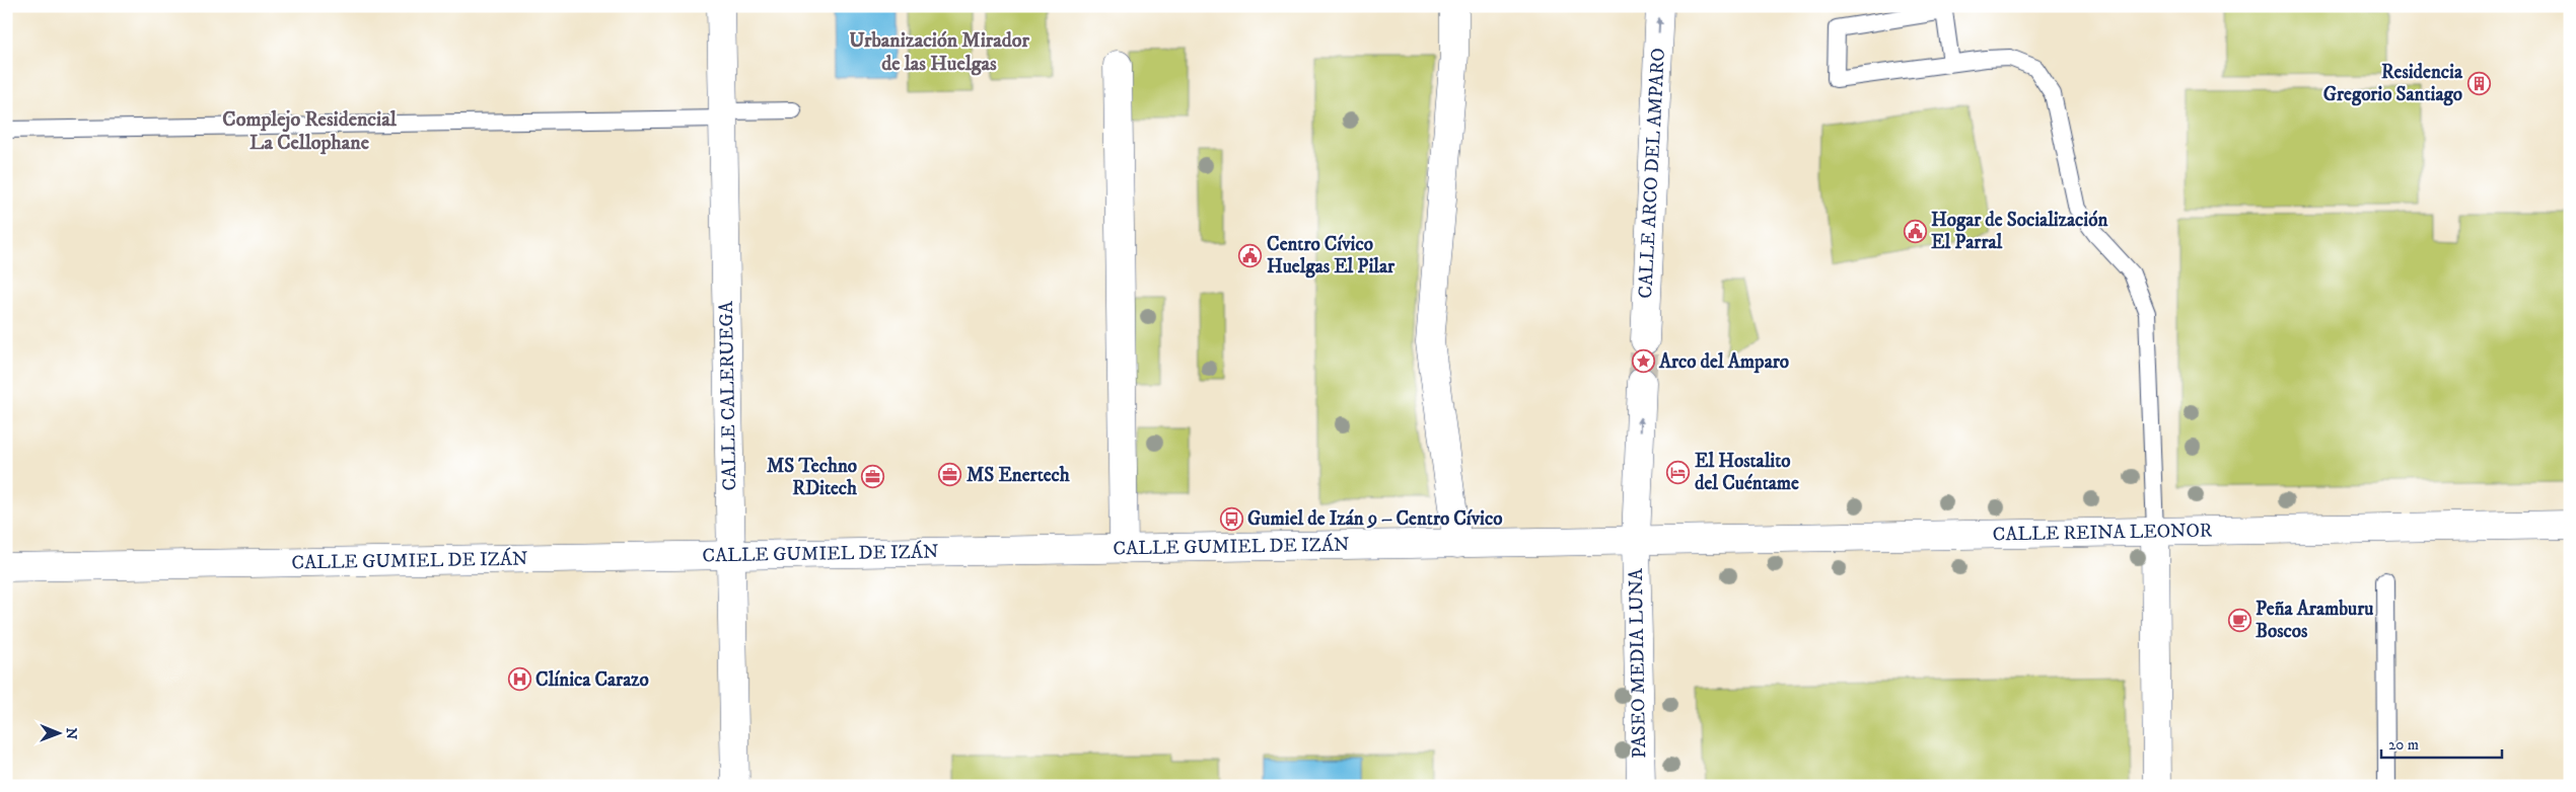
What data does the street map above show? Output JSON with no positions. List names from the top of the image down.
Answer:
{
  "streets": {
    "street": [
      "CALLE ARCO DEL AMPARO",
      "CALLE CALERUEGA",
      "CALLE REINA LEONOR",
      "CALLE GUMIEL DE IZÁN",
      "PASEO MEDIA LUNA"
    ]
  },
  "crossings": [
    ["CALLE CALERUEGA", "CALLE GUMIEL DE IZÁN"],
    ["CALLE REINA LEONOR", "CALLE GUMIEL DE IZÁN"],
    ["CALLE REINA LEONOR", "PASEO MEDIA LUNA"],
    ["CALLE GUMIEL DE IZÁN", "PASEO MEDIA LUNA"]
  ],
  "districts": ["Urbanización Mirador de las Huelgas", "Complejo Residencial La Cellophane"],
  "places": {
    "building": ["Residencia Gregorio Santiago"],
    "public building": ["Hogar de Socialización El Parral", "Centro Cívico Huelgas El Pilar"],
    "place": ["Arco del Amparo"],
    "hotel": ["El Hostalito del Cuéntame"],
    "office": ["MS Enertech", "MS Techno RDitech"],
    "bus stop": ["Gumiel de Izán 9 – Centro Cívico"],
    "cafe": ["Peña Aramburu Boscos"],
    "hospital": ["Clínica Carazo"]
  },
  "scale_bar": "20 m",
  "north": "right"
}
